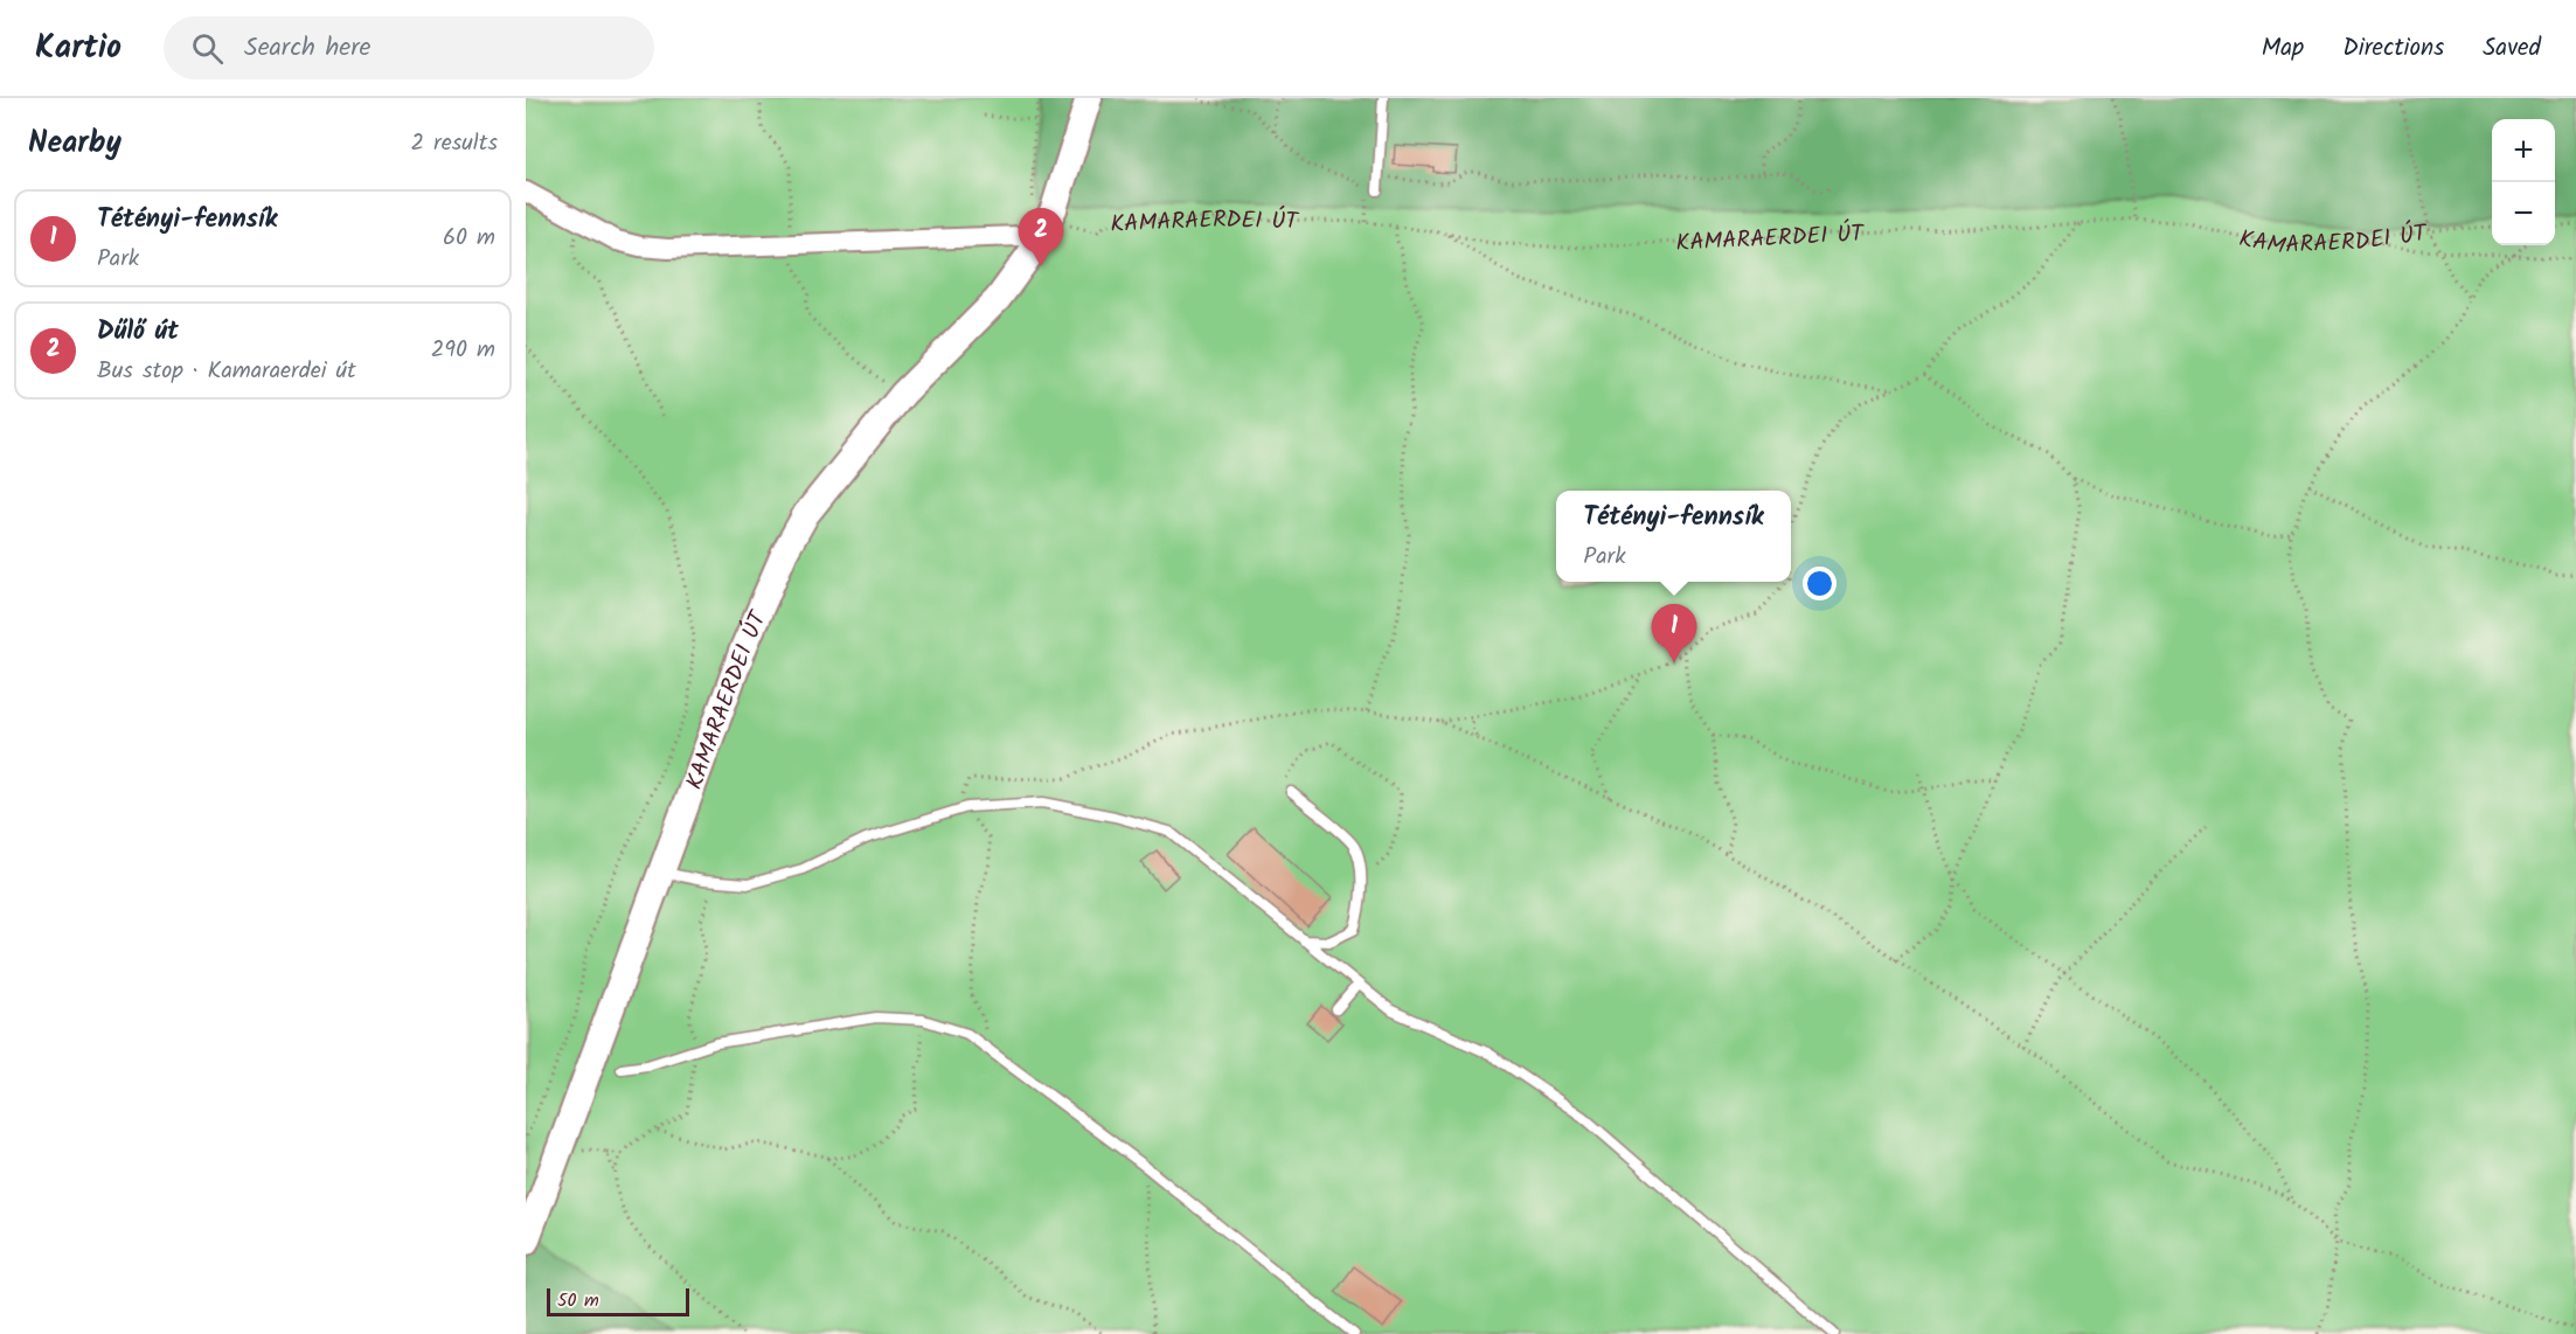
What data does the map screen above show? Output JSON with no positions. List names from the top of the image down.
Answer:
{
  "streets": {
    "street": ["KAMARAERDEI ÚT"]
  },
  "scale_bar": "50 m",
  "page": {
    "header": "Kartio",
    "search": "Search here",
    "nav": ["Map", "Directions", "Saved"],
    "heading": ["Nearby", "2 results"],
    "map_buttons": ["+", "−"],
    "list": [
      {
        "mark": "1",
        "name": "Tétényi-fennsík",
        "note": "Park",
        "value": "60 m"
      },
      {
        "mark": "2",
        "name": "Dűlő út",
        "note": "Bus stop · Kamaraerdei út",
        "value": "290 m"
      }
    ],
    "pins": ["2", "1"],
    "popup": ["Tétényi-fennsík", "Park"],
    "scale": "50 m"
  }
}
